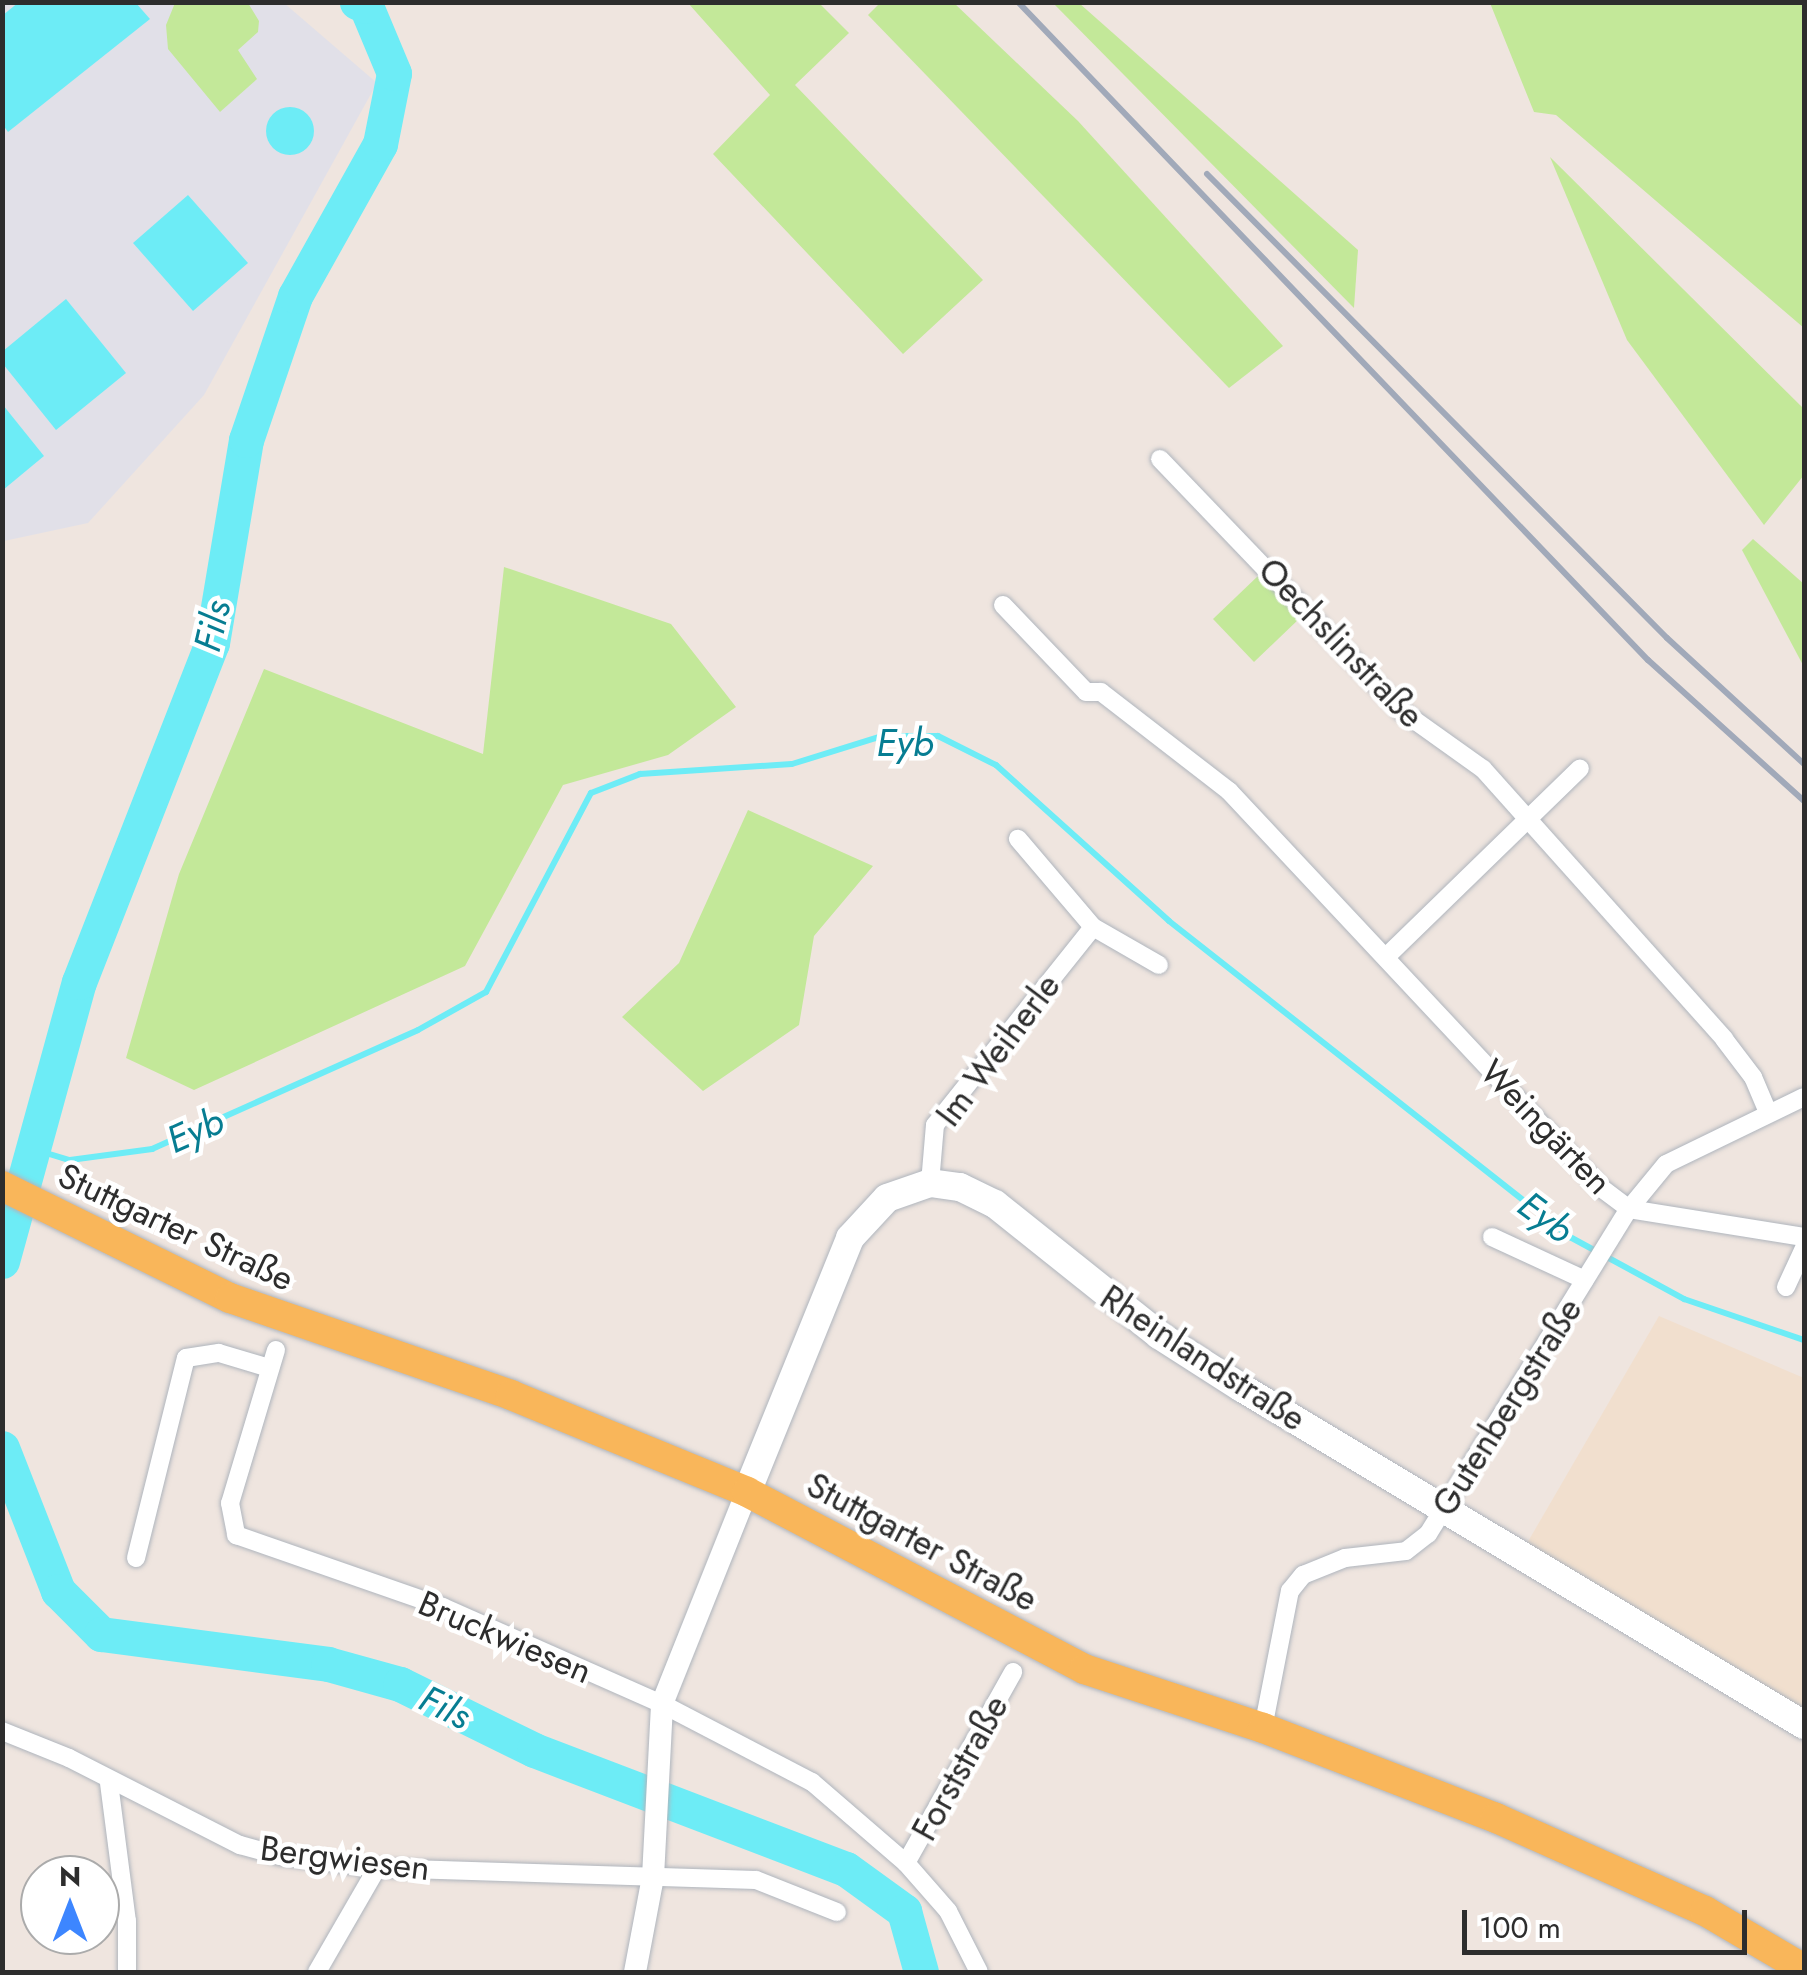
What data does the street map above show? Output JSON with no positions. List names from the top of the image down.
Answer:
{
  "streets": {
    "main road": ["Stuttgarter Straße", "Rheinlandstraße"],
    "street": [
      "Oechslinstraße",
      "Im Weiherle",
      "Weingärten",
      "Gutenbergstraße",
      "Bruckwiesen",
      "Forststraße",
      "Bergwiesen"
    ]
  },
  "crossings": [
    ["Oechslinstraße", "Gutenbergstraße"],
    ["Im Weiherle", "Rheinlandstraße"],
    ["Weingärten", "Gutenbergstraße"],
    ["Stuttgarter Straße", "Gutenbergstraße"],
    ["Rheinlandstraße", "Gutenbergstraße"],
    ["Bruckwiesen", "Forststraße"]
  ],
  "water": ["Fils", "Eyb"],
  "scale_bar": "100 m",
  "north": "top"
}
